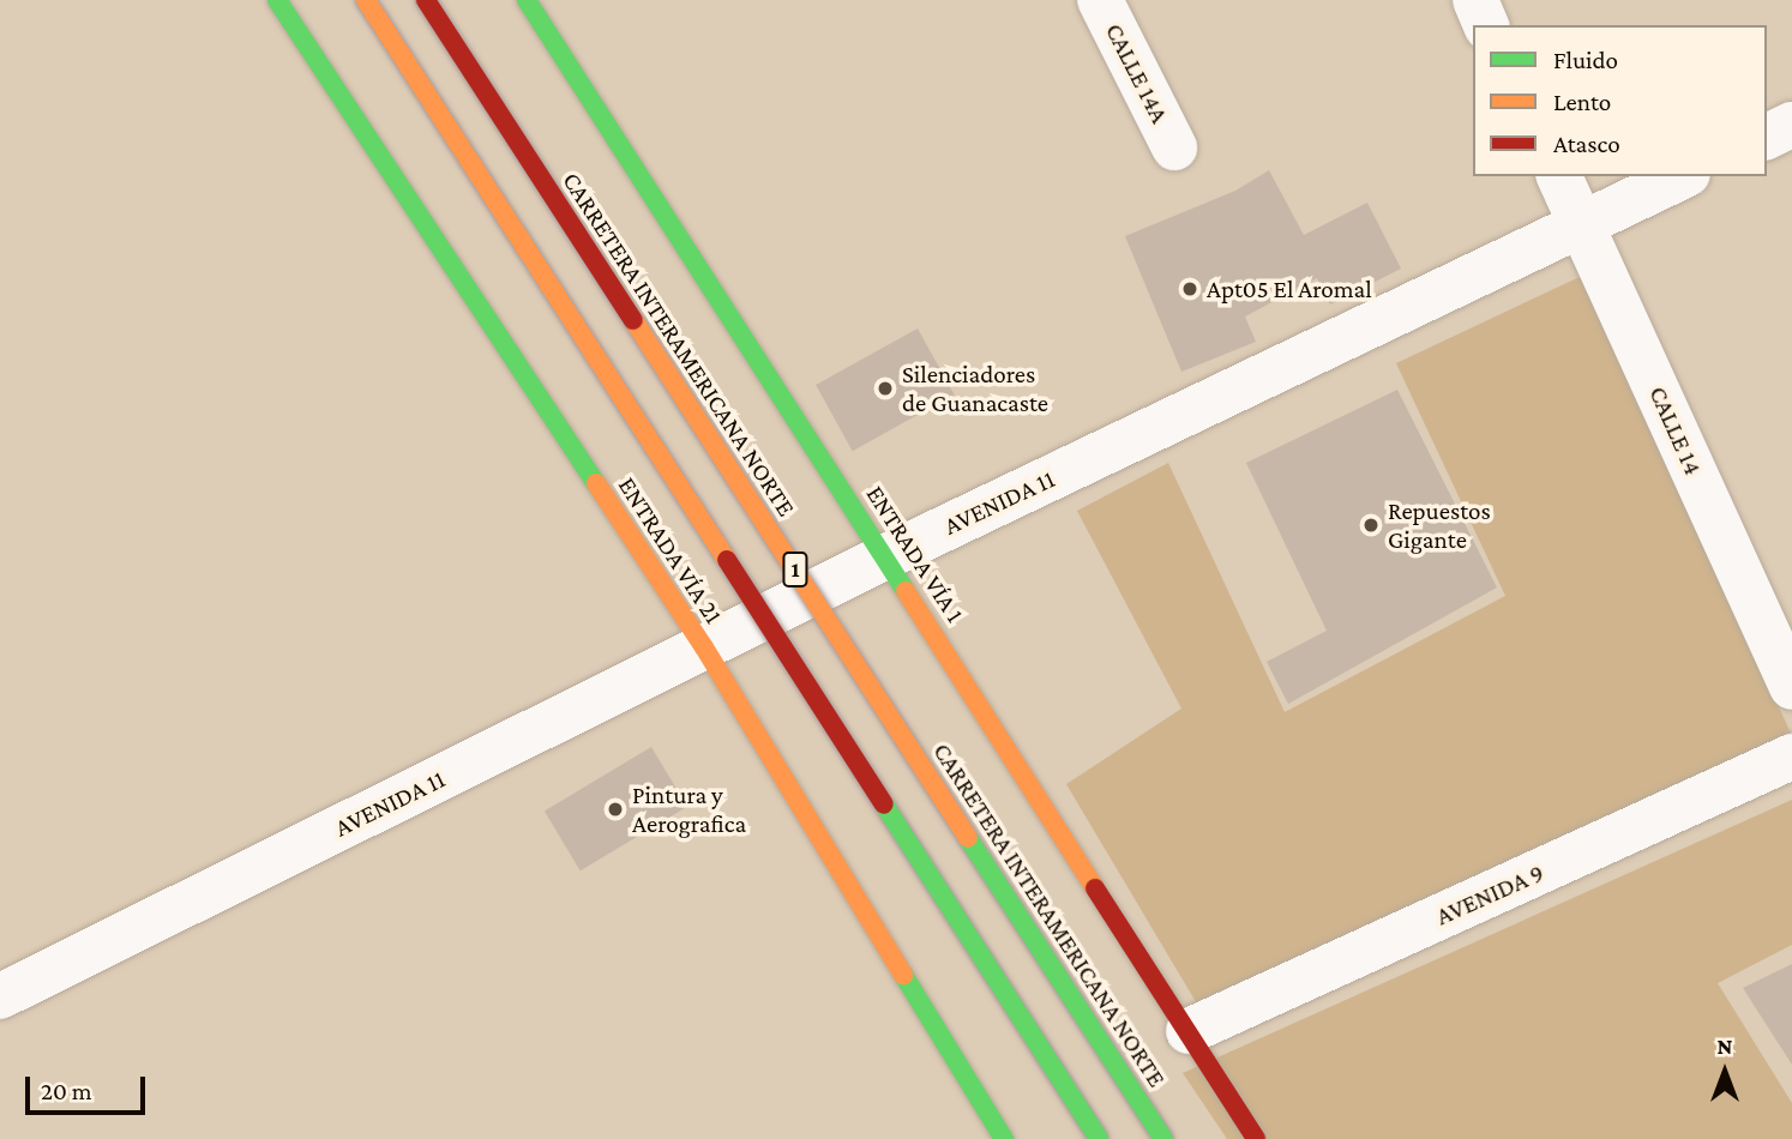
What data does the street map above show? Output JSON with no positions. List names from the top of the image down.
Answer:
{
  "streets": {
    "main road": [
      "CARRETERA INTERAMERICANA NORTE",
      "ENTRADA VÍA 21",
      "ENTRADA VÍA 1",
      "1"
    ],
    "street": [
      "CALLE 14A",
      "CALLE 14",
      "AVENIDA 11",
      "AVENIDA 9"
    ]
  },
  "crossings": [
    ["CALLE 14", "AVENIDA 11"],
    ["AVENIDA 11", "ENTRADA VÍA 21"],
    ["AVENIDA 11", "ENTRADA VÍA 1"],
    ["ENTRADA VÍA 1", "AVENIDA 9"]
  ],
  "places": [
    "Apt05 El Aromal",
    "Silenciadores de Guanacaste",
    "Repuestos Gigante",
    "Pintura y Aerografica"
  ],
  "legend": ["Fluido", "Lento", "Atasco"],
  "scale_bar": "20 m",
  "north": "top"
}
